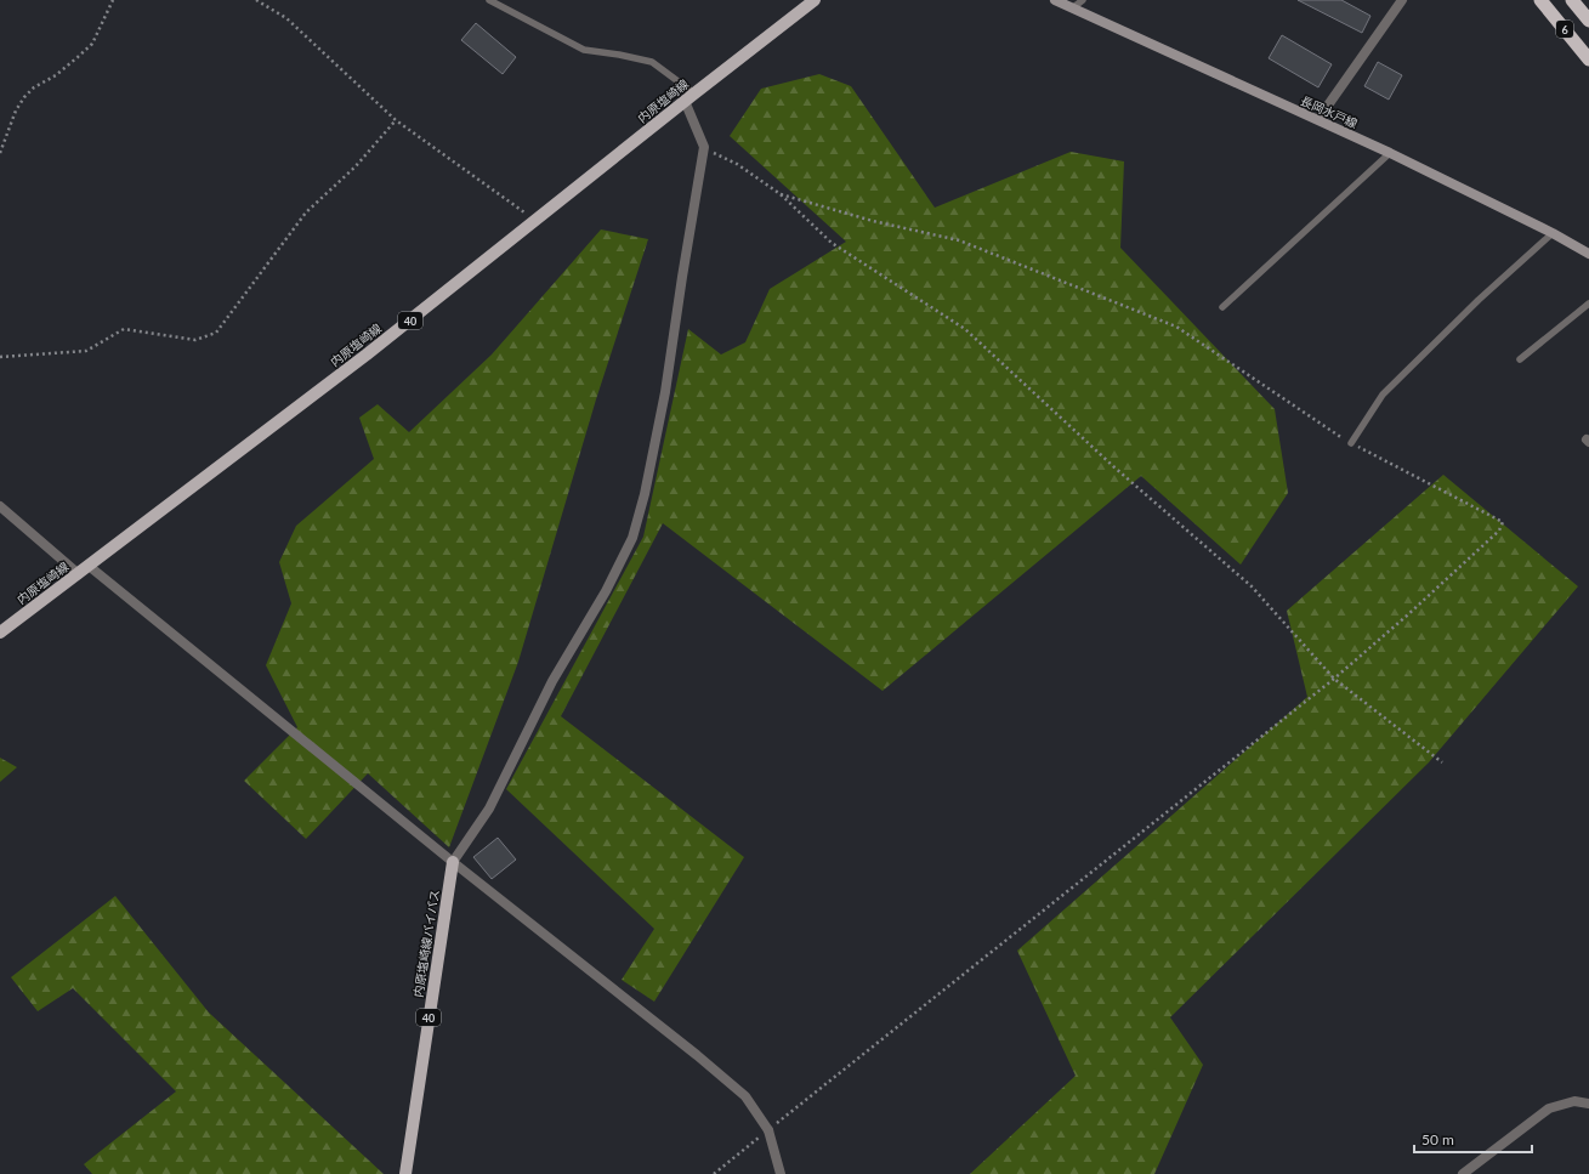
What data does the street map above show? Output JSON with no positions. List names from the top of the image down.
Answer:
{
  "streets": {
    "highway": ["6"],
    "main road": [
      "内原塩崎線",
      "長岡水戸線",
      "40",
      "内原塩崎線バイパス"
    ]
  },
  "scale_bar": "50 m"
}
